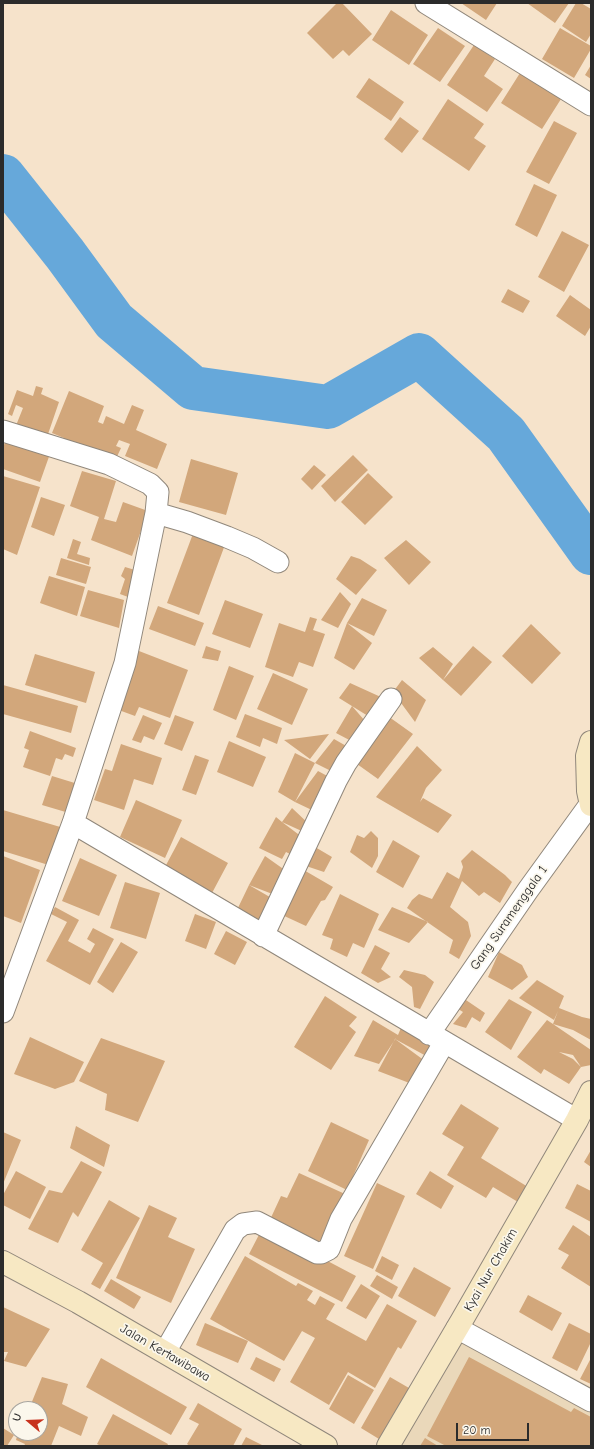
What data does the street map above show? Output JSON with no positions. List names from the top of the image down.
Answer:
{
  "streets": {
    "street": ["Gang Suramenggala 1", "Kyai Nur Chakim", "Jalan Kertawibawa"]
  },
  "crossings": [
    ["Gang Suramenggala 1", "Jalan Kertawibawa"]
  ],
  "scale_bar": "20 m",
  "north": "left"
}
